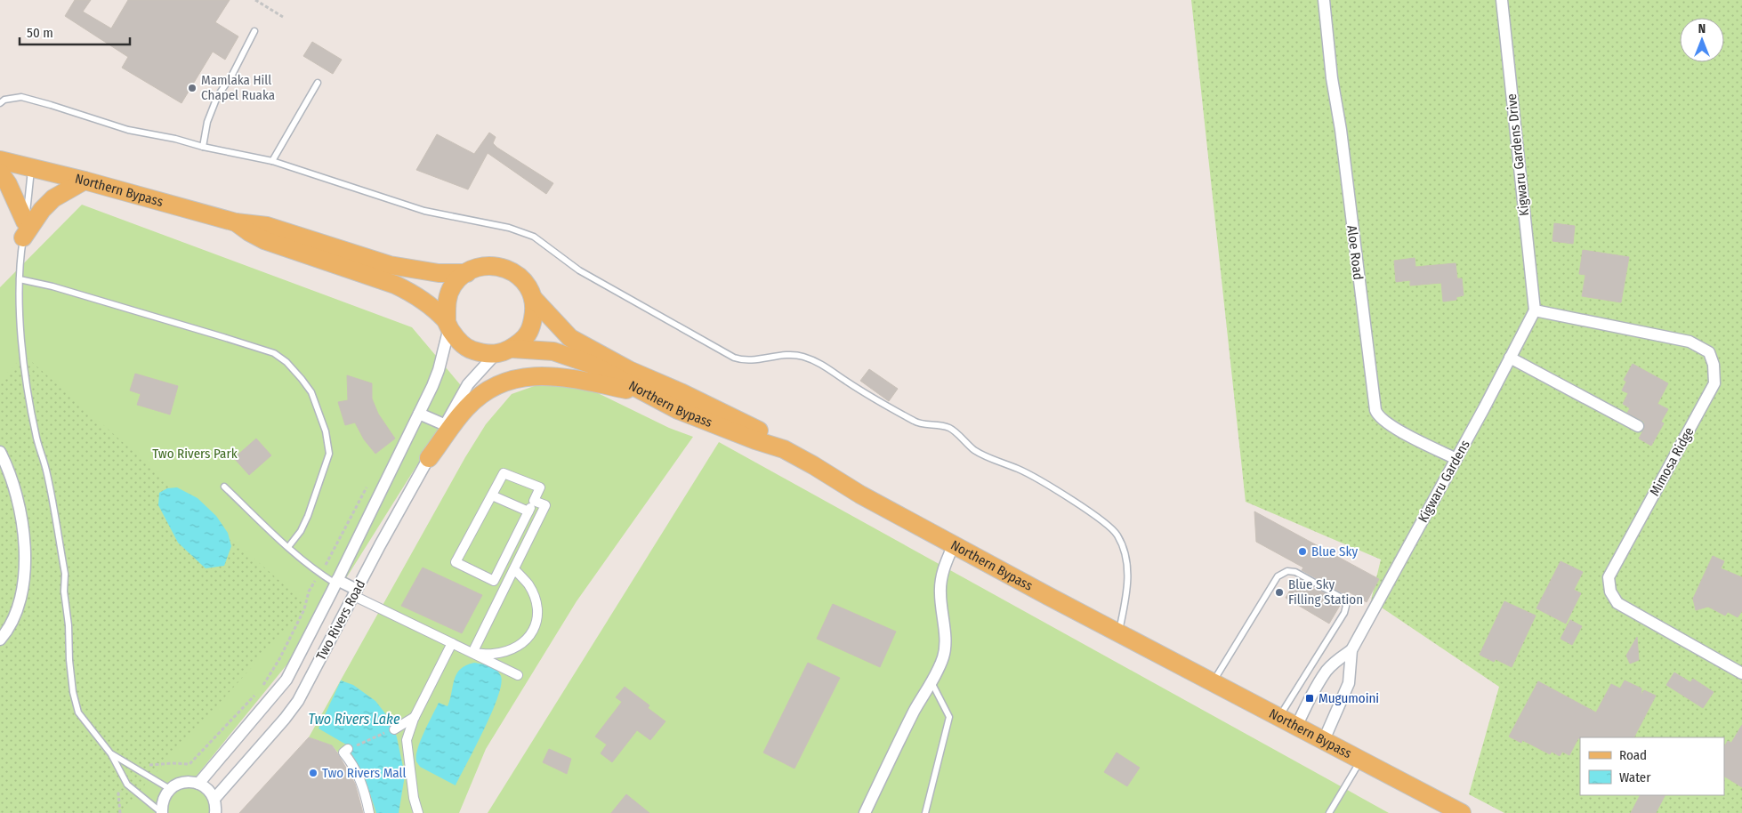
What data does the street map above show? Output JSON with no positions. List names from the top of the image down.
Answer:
{
  "streets": {
    "main road": ["Northern Bypass"],
    "street": [
      "Kigwaru Gardens Drive",
      "Aloe Road",
      "Mimosa Ridge",
      "Kigwaru Gardens",
      "Two Rivers Road"
    ]
  },
  "crossings": [
    ["Kigwaru Gardens Drive", "Mimosa Ridge"],
    ["Kigwaru Gardens Drive", "Kigwaru Gardens"],
    ["Northern Bypass", "Kigwaru Gardens"],
    ["Northern Bypass", "Two Rivers Road"],
    ["Aloe Road", "Kigwaru Gardens"],
    ["Mimosa Ridge", "Kigwaru Gardens"]
  ],
  "water": ["Two Rivers Lake"],
  "parks": ["Two Rivers Park"],
  "places": {
    "other": [
      "Mamlaka Hill Chapel Ruaka",
      "Blue Sky",
      "Blue Sky Filling Station",
      "Two Rivers Mall"
    ],
    "transit": ["Mugumoini"]
  },
  "legend": ["Road", "Water"],
  "scale_bar": "50 m",
  "north": "top"
}
